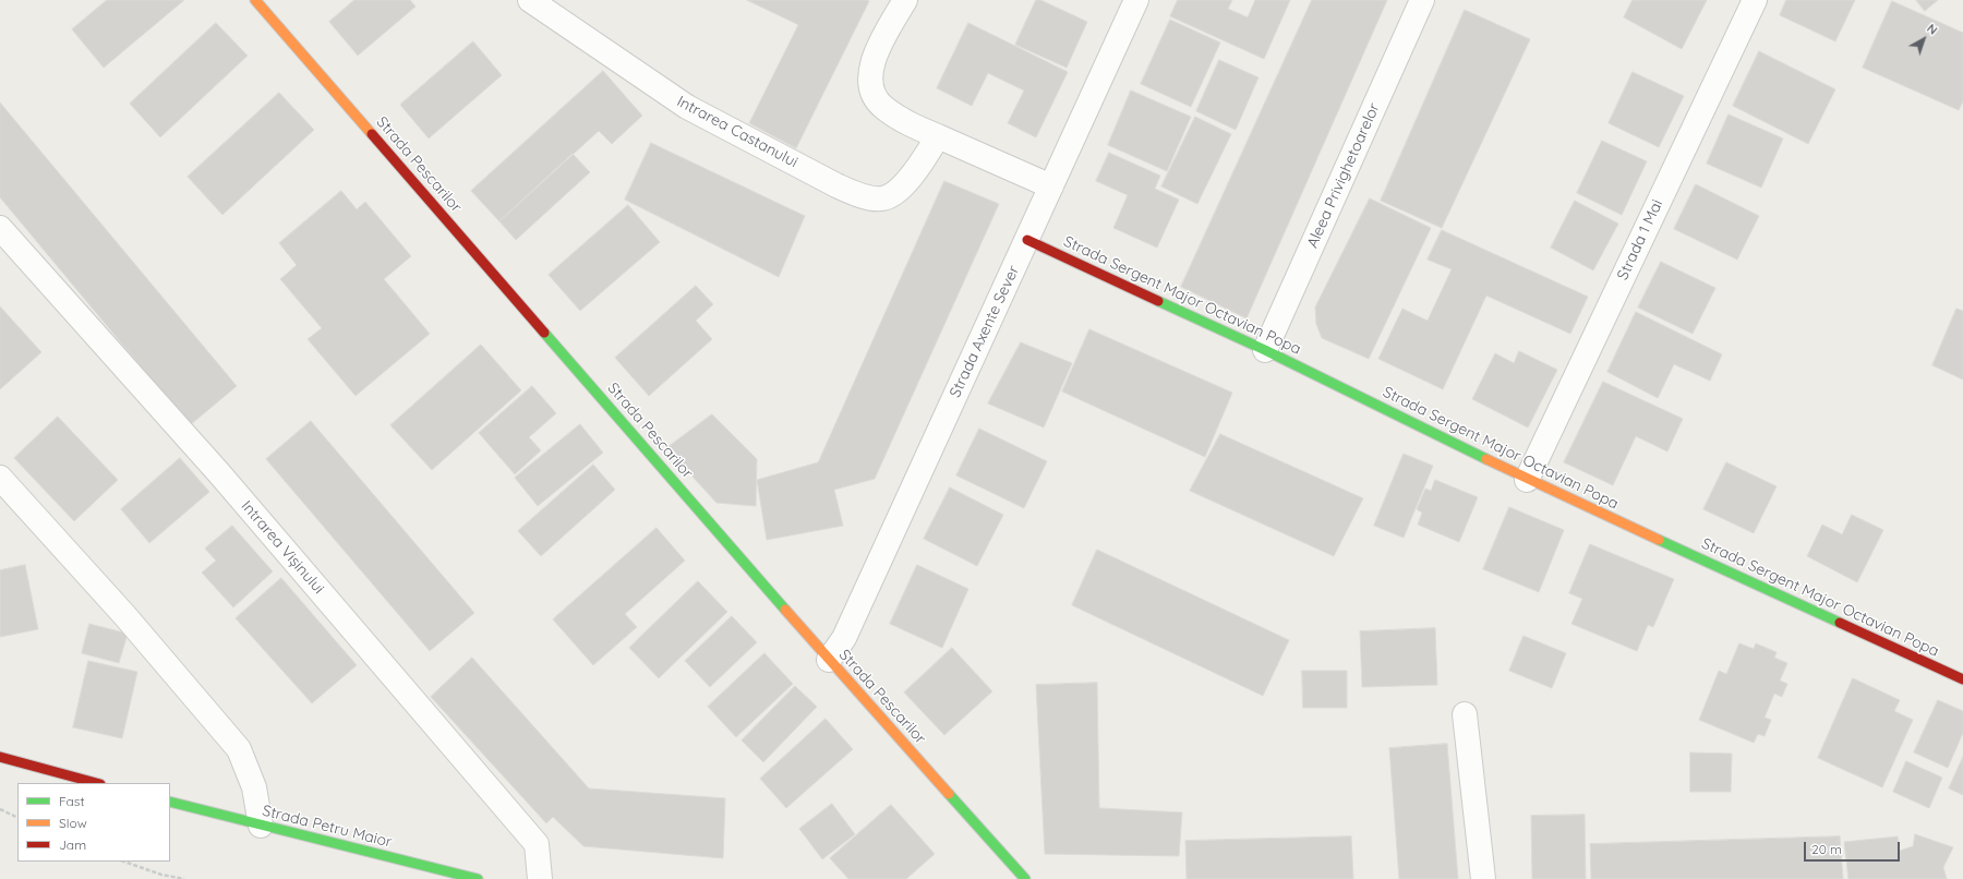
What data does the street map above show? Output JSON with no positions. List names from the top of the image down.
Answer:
{
  "streets": {
    "street": [
      "Intrarea Castanului",
      "Strada Pescarilor",
      "Aleea Privighetoarelor",
      "Strada 1 Mai",
      "Strada Sergent Major Octavian Popa",
      "Strada Axente Sever",
      "Intrarea Vișinului",
      "Strada Petru Maior"
    ]
  },
  "crossings": [
    ["Strada Pescarilor", "Strada Axente Sever"],
    ["Aleea Privighetoarelor", "Strada Sergent Major Octavian Popa"],
    ["Strada 1 Mai", "Strada Sergent Major Octavian Popa"],
    ["Strada Sergent Major Octavian Popa", "Strada Axente Sever"]
  ],
  "legend": ["Fast", "Slow", "Jam"],
  "scale_bar": "20 m",
  "north": "top right"
}
